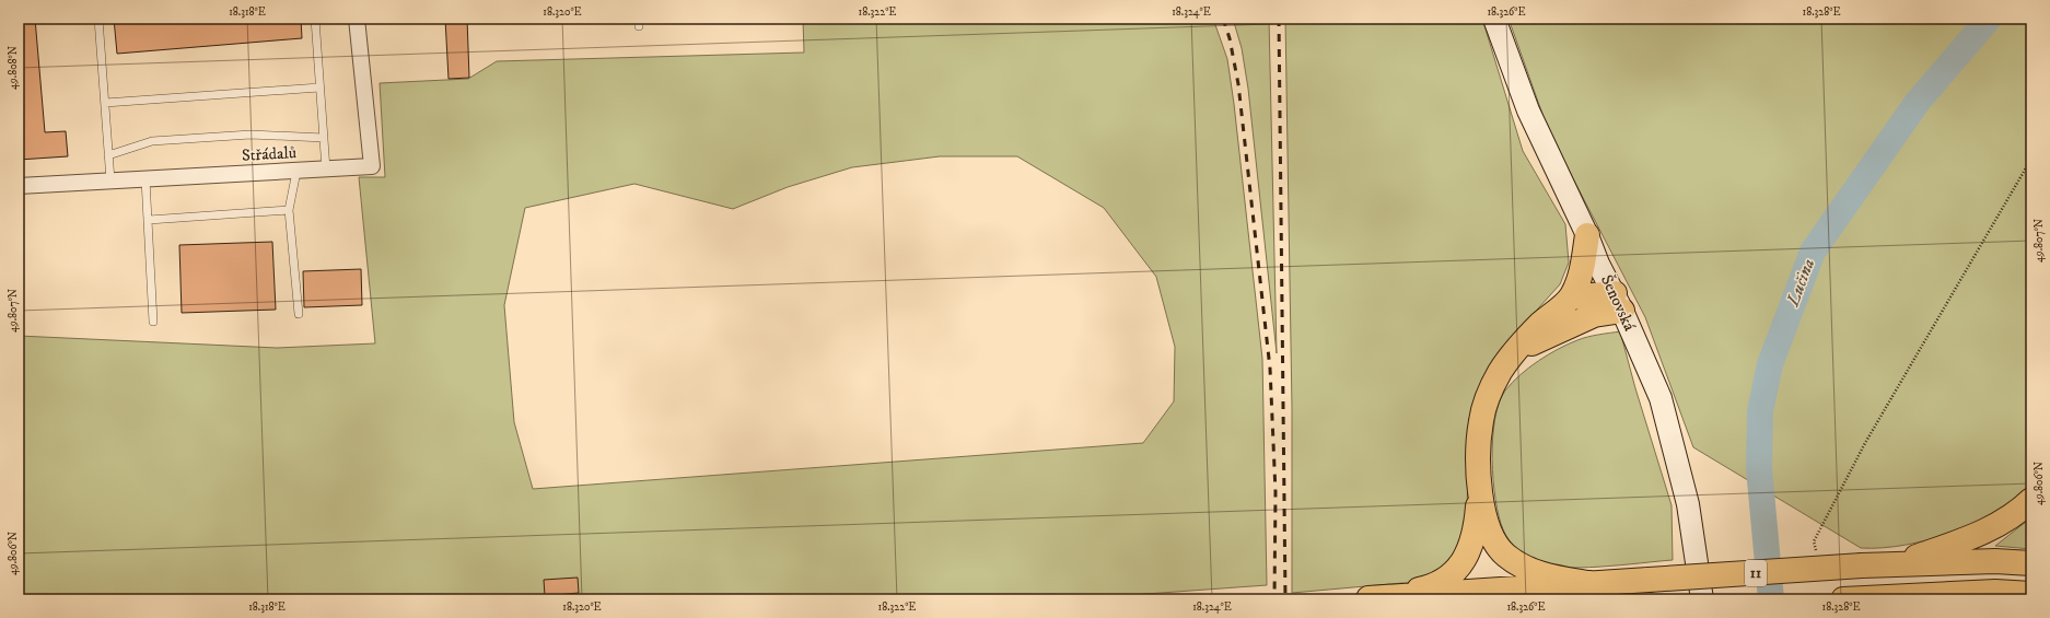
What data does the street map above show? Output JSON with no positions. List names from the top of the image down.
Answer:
{
  "streets": {
    "highway": ["11"],
    "street": ["Střádalů", "Šenovská"]
  },
  "water": ["Lučina"],
  "coordinates": [
    "18.318°E",
    "18.320°E",
    "18.322°E",
    "18.324°E",
    "18.326°E",
    "18.328°E",
    "49.808°N",
    "49.807°N",
    "49.806°N"
  ]
}
